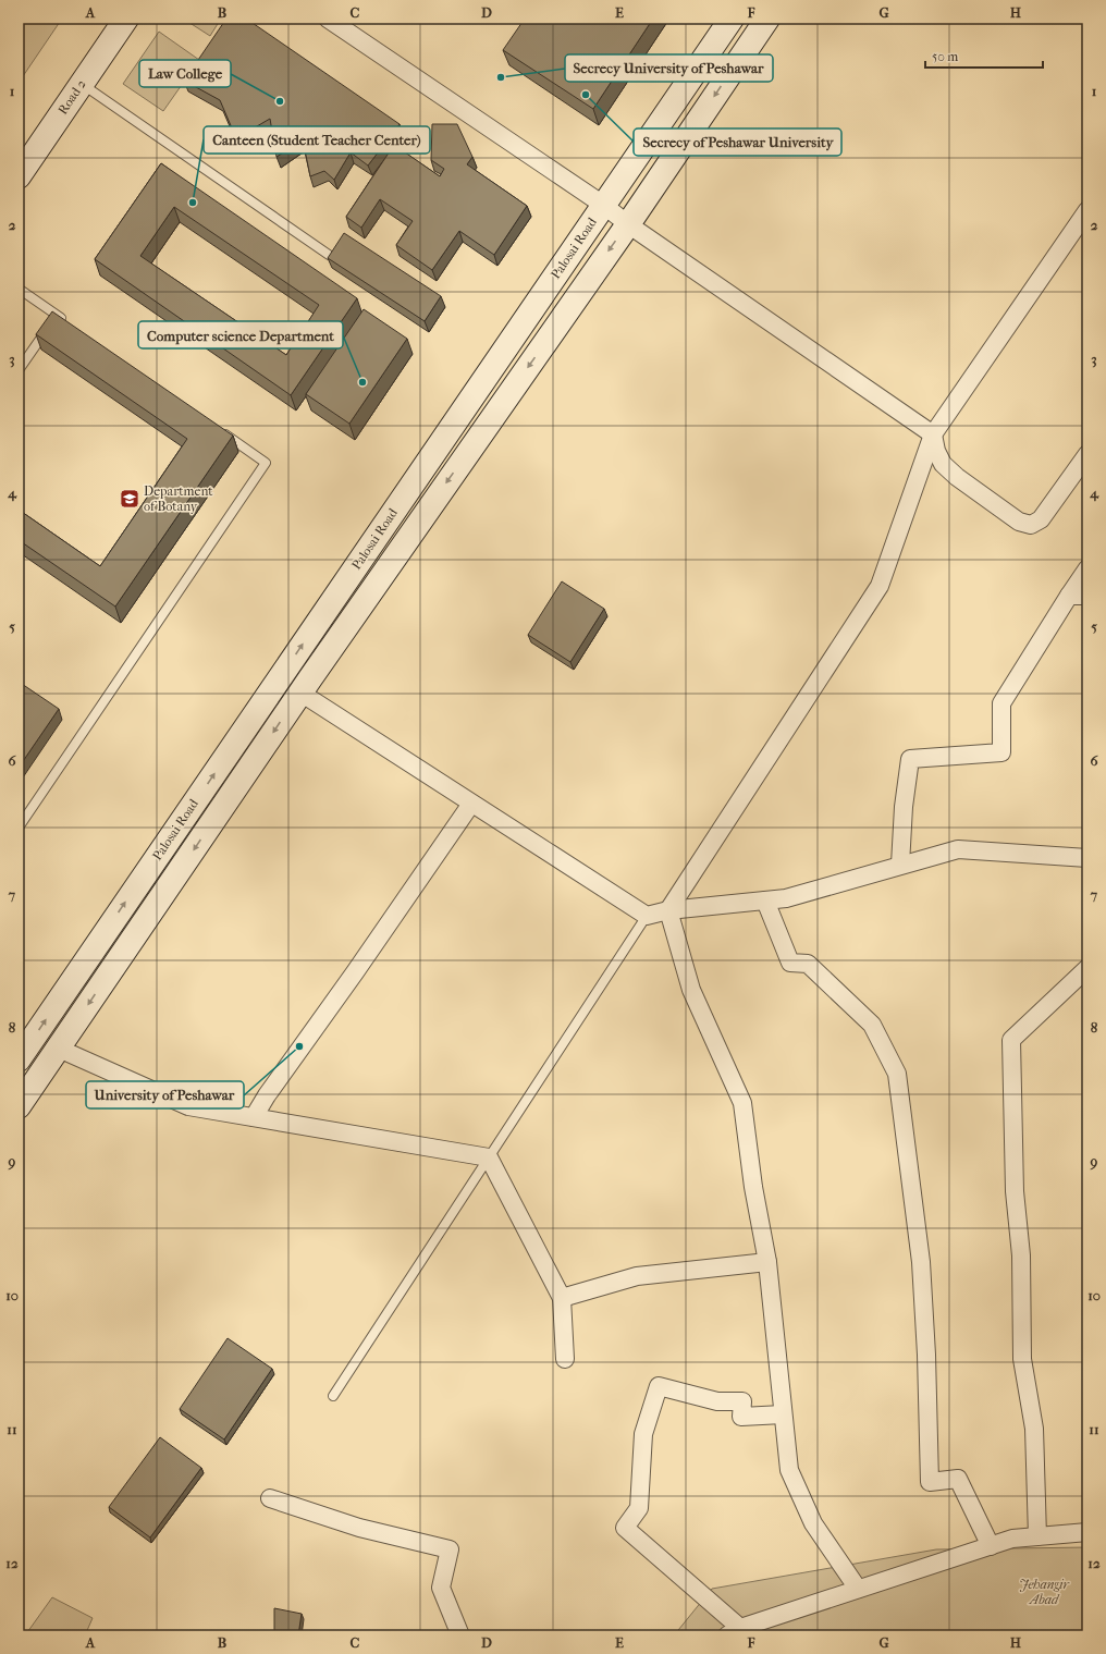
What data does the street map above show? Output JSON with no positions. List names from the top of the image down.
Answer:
{
  "streets": {
    "street": ["Road 2", "Palosai Road"]
  },
  "parks": ["Jehangir Abad"],
  "places": {
    "other": [
      "Secrecy University of Peshawar",
      "Secrecy of Peshawar University",
      "Law College",
      "Canteen (Student Teacher Center)",
      "Computer science Department",
      "University of Peshawar"
    ],
    "school or university": ["Department of Botany"]
  },
  "scale_bar": "50 m",
  "grid": {
    "columns": [
      "A",
      "B",
      "C",
      "D",
      "E",
      "F",
      "G",
      "H"
    ],
    "rows": [
      "1",
      "2",
      "3",
      "4",
      "5",
      "6",
      "7",
      "8",
      "9",
      "10",
      "11",
      "12"
    ]
  }
}
